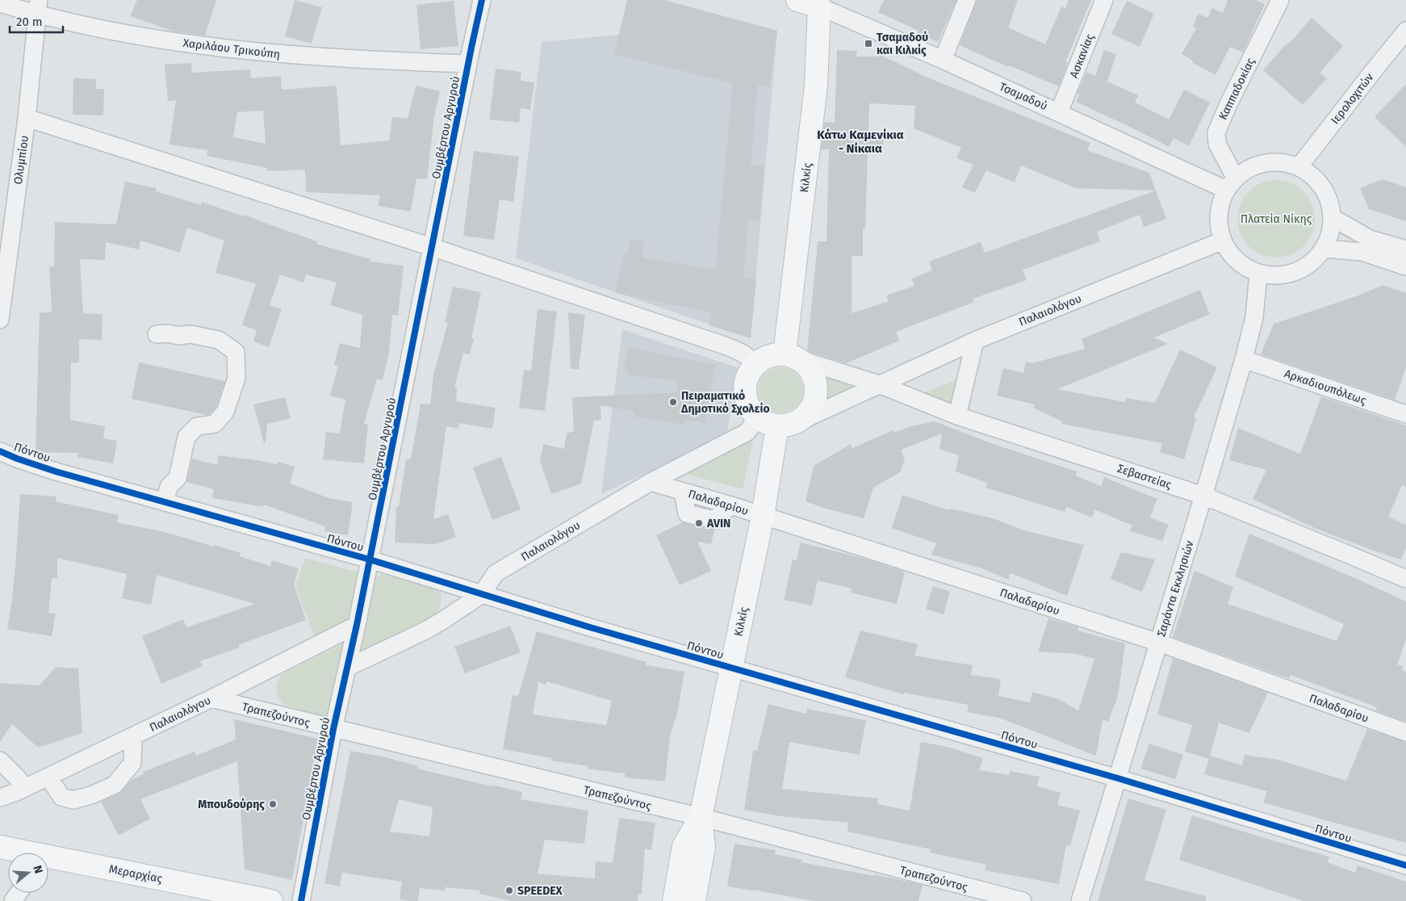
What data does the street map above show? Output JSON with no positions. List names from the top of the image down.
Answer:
{
  "streets": {
    "main road": ["Κιλκίς", "Μεραρχίας"],
    "street": [
      "Χαριλάου Τρικούπη",
      "Ασκανίας",
      "Καππαδοκίας",
      "Τσαμαδού",
      "Ιερολοχιτών",
      "Ουμβέρτου Αργυρού",
      "Ολυμπίου",
      "Παλαιολόγου",
      "Αρκαδιουπόλεως",
      "Πόντου",
      "Σεβαστείας",
      "Παλαδαρίου",
      "Σαράντα Εκκλησιών",
      "Τραπεζούντος"
    ]
  },
  "crossings": [
    ["Χαριλάου Τρικούπη", "Ουμβέρτου Αργυρού"],
    ["Χαριλάου Τρικούπη", "Ολυμπίου"],
    ["Ασκανίας", "Τσαμαδού"],
    ["Καππαδοκίας", "Τσαμαδού"],
    ["Καππαδοκίας", "Ιερολοχιτών"],
    ["Καππαδοκίας", "Παλαιολόγου"],
    ["Καππαδοκίας", "Σαράντα Εκκλησιών"],
    ["Τσαμαδού", "Ιερολοχιτών"],
    ["Τσαμαδού", "Κιλκίς"],
    ["Τσαμαδού", "Παλαιολόγου"],
    ["Τσαμαδού", "Σαράντα Εκκλησιών"],
    ["Ιερολοχιτών", "Παλαιολόγου"],
    ["Ιερολοχιτών", "Σαράντα Εκκλησιών"],
    ["Ουμβέρτου Αργυρού", "Παλαιολόγου"],
    ["Ουμβέρτου Αργυρού", "Πόντου"],
    ["Ουμβέρτου Αργυρού", "Τραπεζούντος"],
    ["Κιλκίς", "Παλαιολόγου"],
    ["Κιλκίς", "Πόντου"],
    ["Κιλκίς", "Σεβαστείας"],
    ["Κιλκίς", "Παλαδαρίου"],
    ["Κιλκίς", "Τραπεζούντος"],
    ["Παλαιολόγου", "Πόντου"],
    ["Παλαιολόγου", "Σεβαστείας"],
    ["Παλαιολόγου", "Παλαδαρίου"],
    ["Παλαιολόγου", "Σαράντα Εκκλησιών"],
    ["Παλαιολόγου", "Τραπεζούντος"],
    ["Αρκαδιουπόλεως", "Σαράντα Εκκλησιών"],
    ["Πόντου", "Σαράντα Εκκλησιών"],
    ["Σεβαστείας", "Σαράντα Εκκλησιών"],
    ["Παλαδαρίου", "Σαράντα Εκκλησιών"]
  ],
  "districts": ["Κάτω Καμενίκια - Νίκαια"],
  "parks": ["Πλατεία Νίκης"],
  "places": {
    "transit": ["Τσαμαδού και Κιλκίς"],
    "other": [
      "Πειραματικό Δημοτικό Σχολείο",
      "AVIN",
      "Μπουδούρης",
      "SPEEDEX"
    ]
  },
  "scale_bar": "20 m",
  "north": "right"
}
